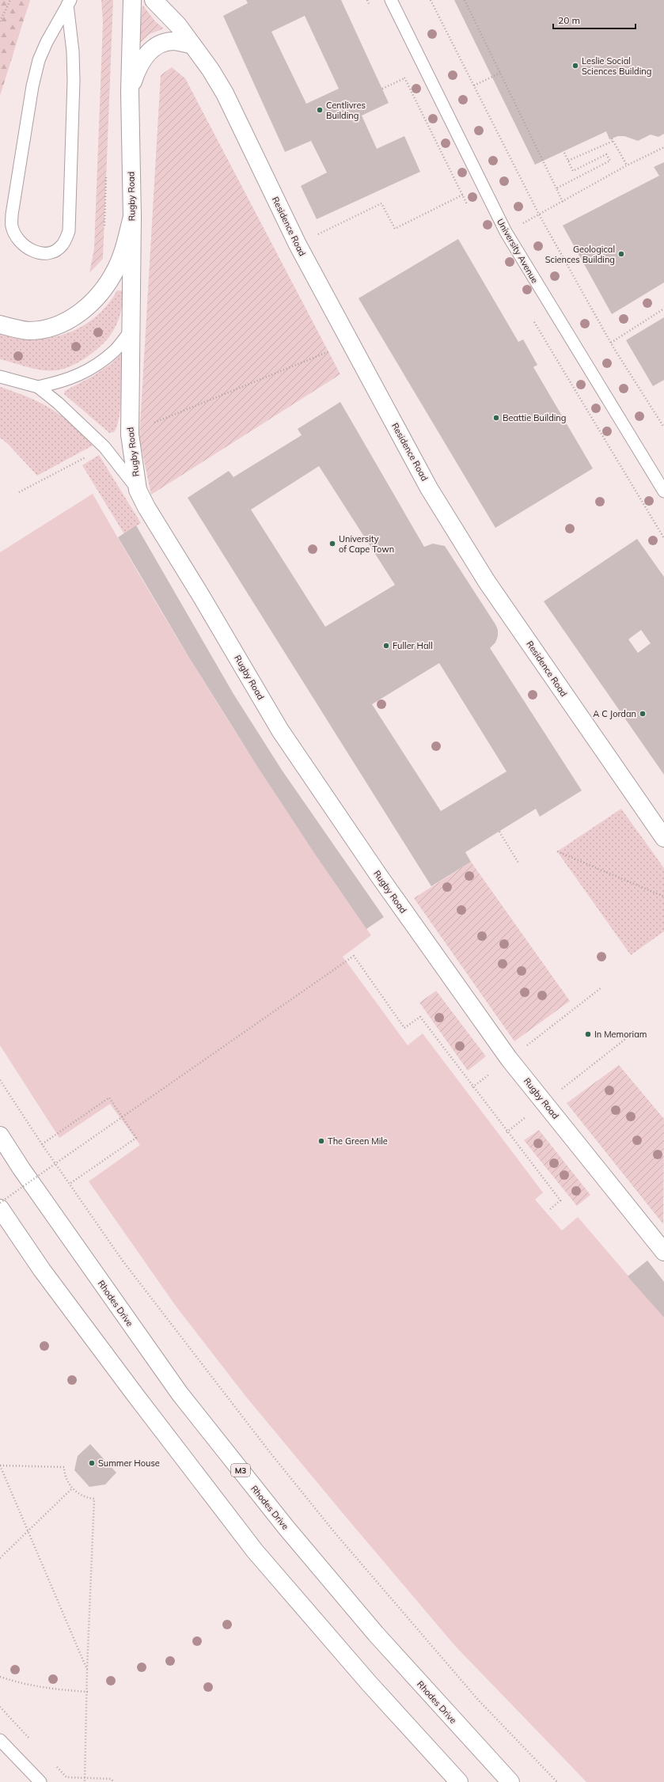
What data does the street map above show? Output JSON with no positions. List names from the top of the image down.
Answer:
{
  "streets": {
    "main road": [
      "Rugby Road",
      "Residence Road",
      "Rhodes Drive",
      "M3"
    ],
    "lane": ["University Avenue"]
  },
  "places": [
    "Leslie Social Sciences Building",
    "Centlivres Building",
    "Geological Sciences Building",
    "Beattie Building",
    "University of Cape Town",
    "Fuller Hall",
    "A C Jordan",
    "In Memoriam",
    "The Green Mile",
    "Summer House"
  ],
  "scale_bar": "20 m"
}
